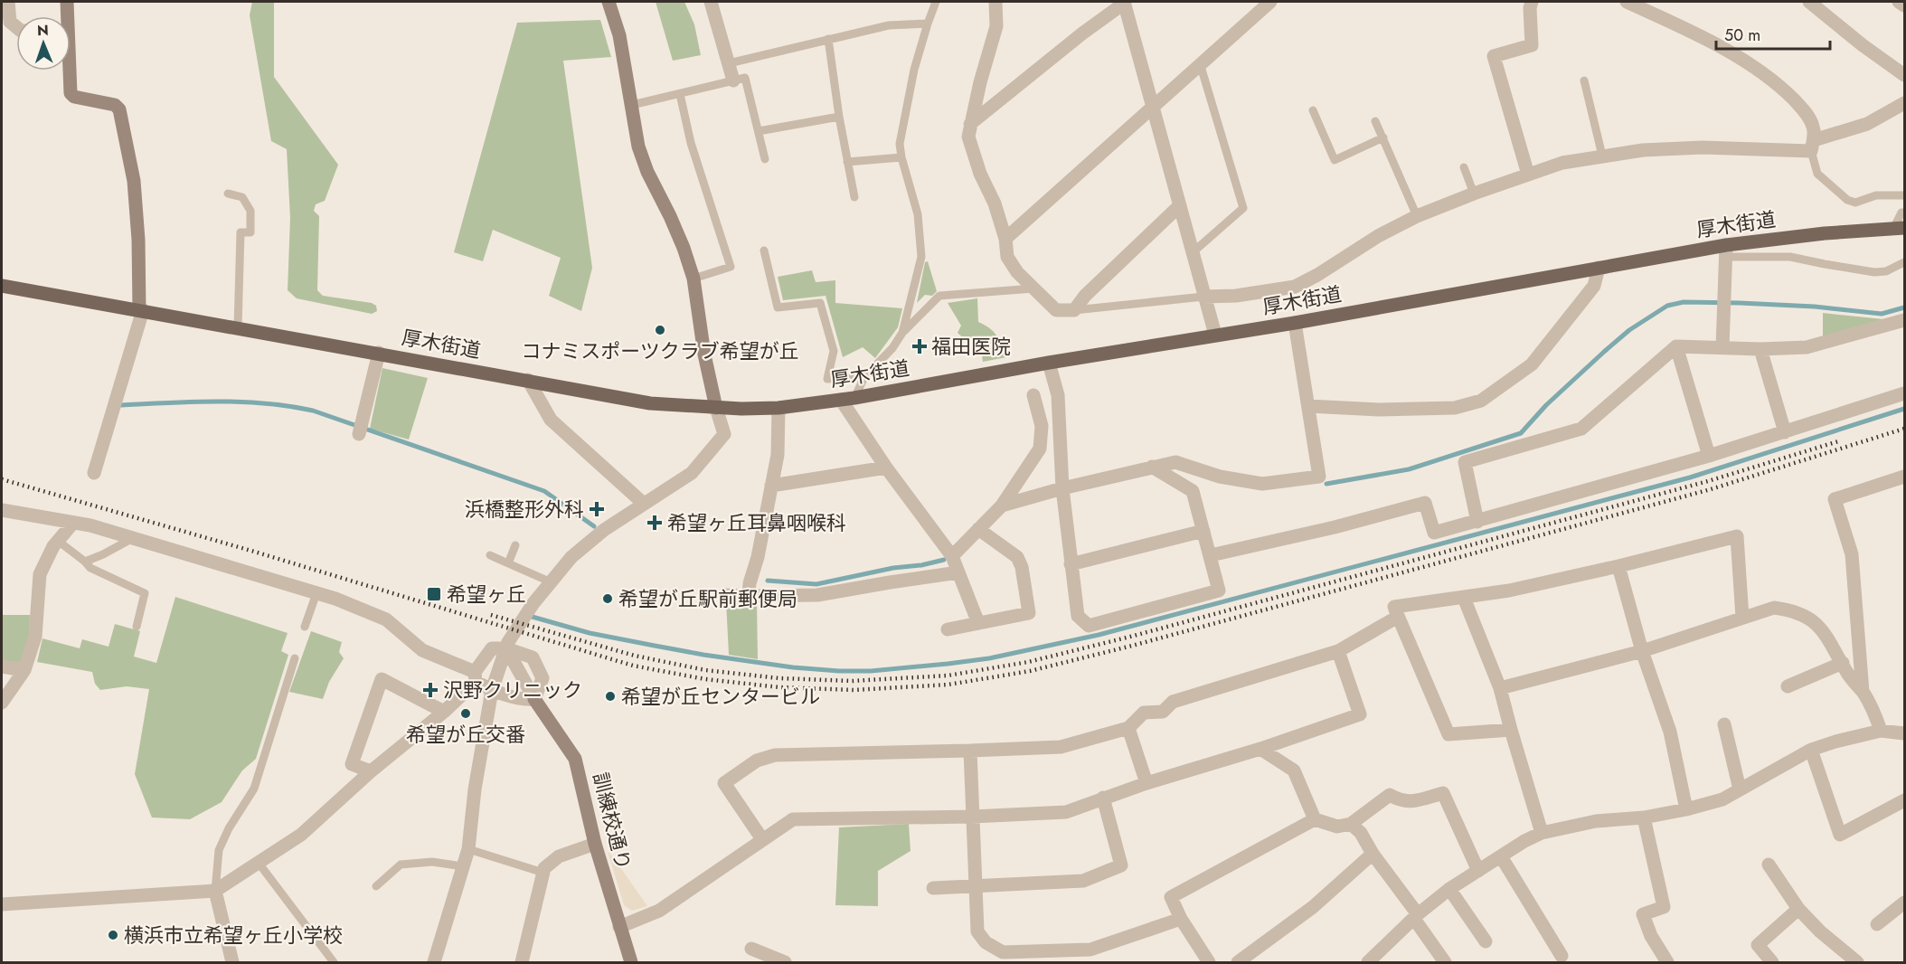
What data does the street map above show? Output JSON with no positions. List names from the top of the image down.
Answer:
{
  "streets": {
    "main road": ["厚木街道"],
    "street": ["訓練校通り"]
  },
  "places": {
    "other": [
      "コナミスポーツクラブ希望が丘",
      "希望が丘駅前郵便局",
      "希望が丘センタービル",
      "希望が丘交番",
      "横浜市立希望ヶ丘小学校"
    ],
    "health": [
      "福田医院",
      "浜橋整形外科",
      "希望ヶ丘耳鼻咽喉科",
      "沢野クリニック"
    ],
    "transit": ["希望ヶ丘"]
  },
  "scale_bar": "50 m",
  "north": "top"
}
